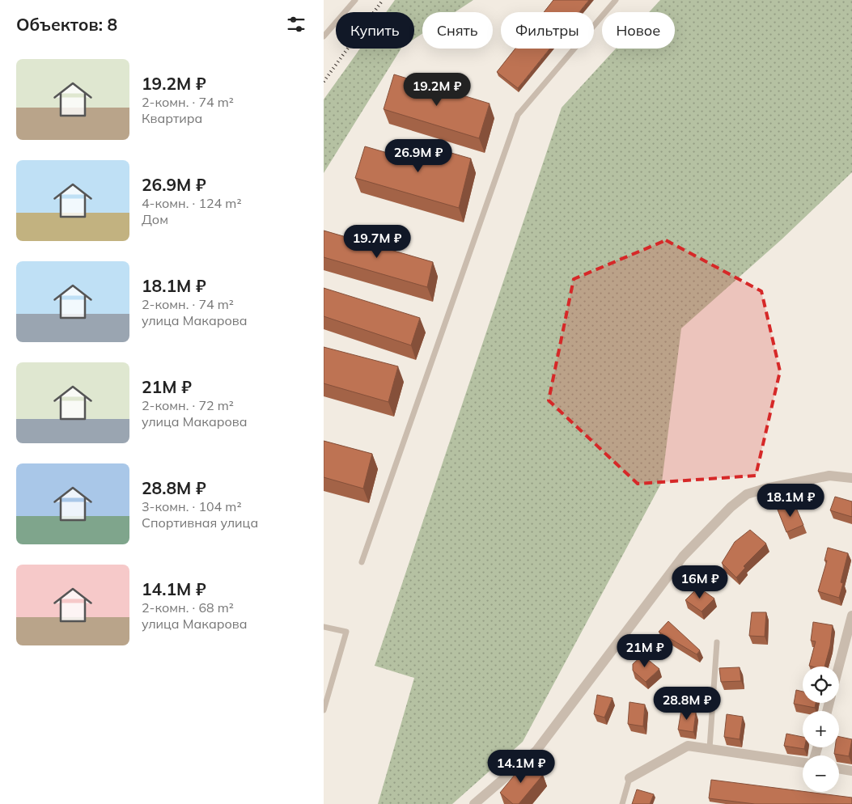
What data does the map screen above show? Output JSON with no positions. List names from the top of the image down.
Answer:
{
  "page": {
    "heading": "Объектов: 8",
    "chip": [
      "Купить",
      "Снять",
      "Фильтры",
      "Новое"
    ],
    "list": [
      {
        "name": "19.2M ₽",
        "note": "2-комн. · 74 m² · Квартира"
      },
      {
        "name": "26.9M ₽",
        "note": "4-комн. · 124 m² · Дом"
      },
      {
        "name": "18.1M ₽",
        "note": "2-комн. · 74 m² · улица Макарова"
      },
      {
        "name": "21M ₽",
        "note": "2-комн. · 72 m² · улица Макарова"
      },
      {
        "name": "28.8M ₽",
        "note": "3-комн. · 104 m² · Спортивная улица"
      },
      {
        "name": "14.1M ₽",
        "note": "2-комн. · 68 m² · улица Макарова"
      }
    ],
    "price": [
      "19.2M ₽",
      "26.9M ₽",
      "19.7M ₽",
      "18.1M ₽",
      "16M ₽",
      "21M ₽",
      "28.8M ₽",
      "14.1M ₽"
    ],
    "map_buttons": ["+", "−"]
  }
}
